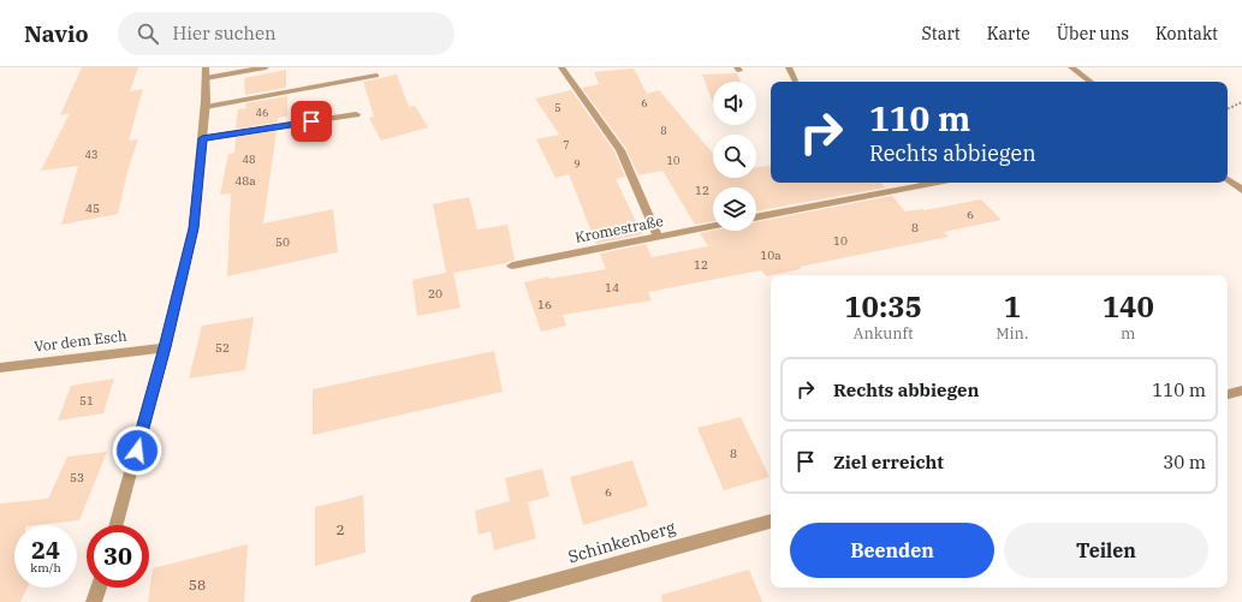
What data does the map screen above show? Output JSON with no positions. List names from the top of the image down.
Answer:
{
  "streets": {
    "street": ["Kromestraße", "Vor dem Esch", "Schinkenberg"]
  },
  "house_numbers": [
    "6",
    "5",
    "46",
    "8",
    "7",
    "43",
    "48",
    "10",
    "9",
    "48a",
    "12",
    "45",
    "6",
    "8",
    "10",
    "50",
    "10a",
    "12",
    "14",
    "20",
    "16",
    "52",
    "51",
    "8",
    "53",
    "6",
    "2",
    "58"
  ],
  "page": {
    "header": "Navio",
    "search": "Hier suchen",
    "nav": [
      "Start",
      "Karte",
      "Über uns",
      "Kontakt"
    ],
    "turn": ["110 m", "Rechts abbiegen"],
    "eta": [
      "10:35",
      "Ankunft",
      "1",
      "Min.",
      "140",
      "m"
    ],
    "list": [
      {
        "name": "Rechts abbiegen",
        "value": "110 m"
      },
      {
        "name": "Ziel erreicht",
        "value": "30 m"
      }
    ],
    "buttons": ["Beenden", "Teilen"],
    "speed": "24 km/h",
    "limit": "30"
  }
}
